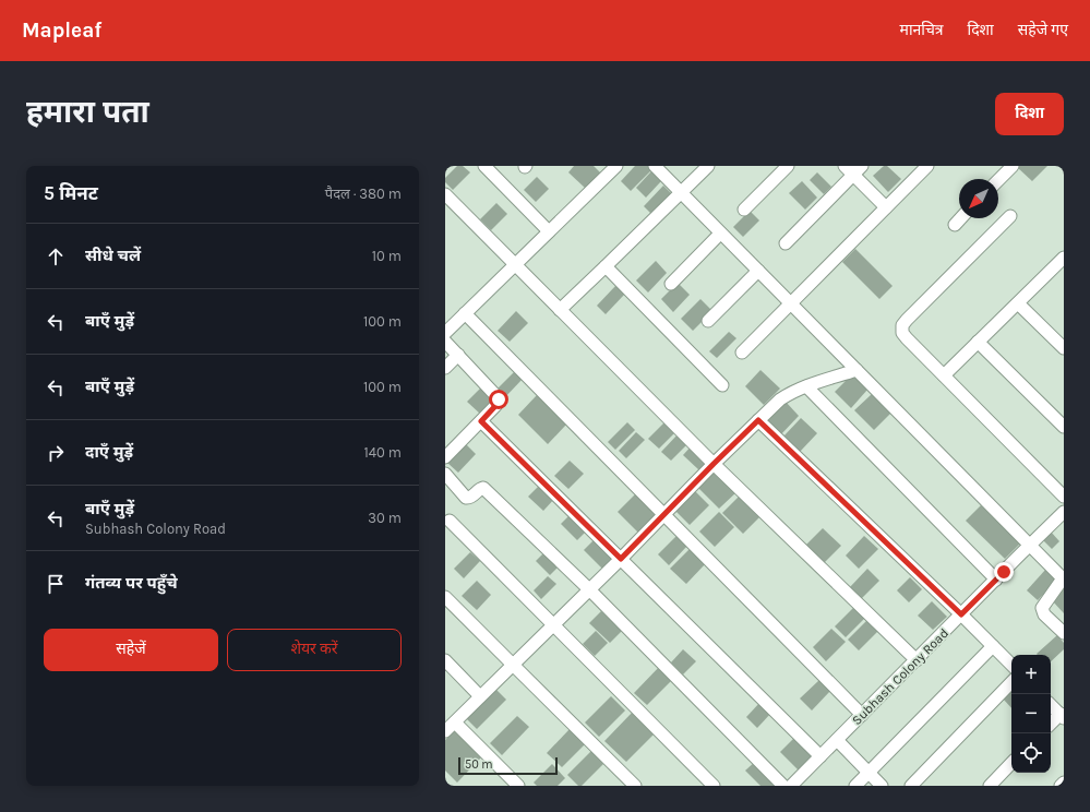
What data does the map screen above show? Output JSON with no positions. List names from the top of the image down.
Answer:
{
  "streets": {
    "street": ["Subhash Colony Road"]
  },
  "scale_bar": "50 m",
  "north": "bottom left",
  "page": {
    "header": "Mapleaf",
    "nav": ["मानचित्र", "दिशा", "सहेजे गए"],
    "buttons": [
      "दिशा",
      ["सहेजें", "शेयर करें"]
    ],
    "title": "हमारा पता",
    "heading": ["5 मिनट", "पैदल · 380 m"],
    "list": [
      ["सीधे चलें", "10 m"],
      ["बाएँ मुड़ें", "100 m"],
      ["बाएँ मुड़ें", "100 m"],
      ["दाएँ मुड़ें", "140 m"],
      ["बाएँ मुड़ें", "Subhash Colony Road", "30 m"],
      "गंतव्य पर पहुँचे"
    ],
    "map_buttons": ["+", "−"],
    "scale": "50 m"
  }
}
